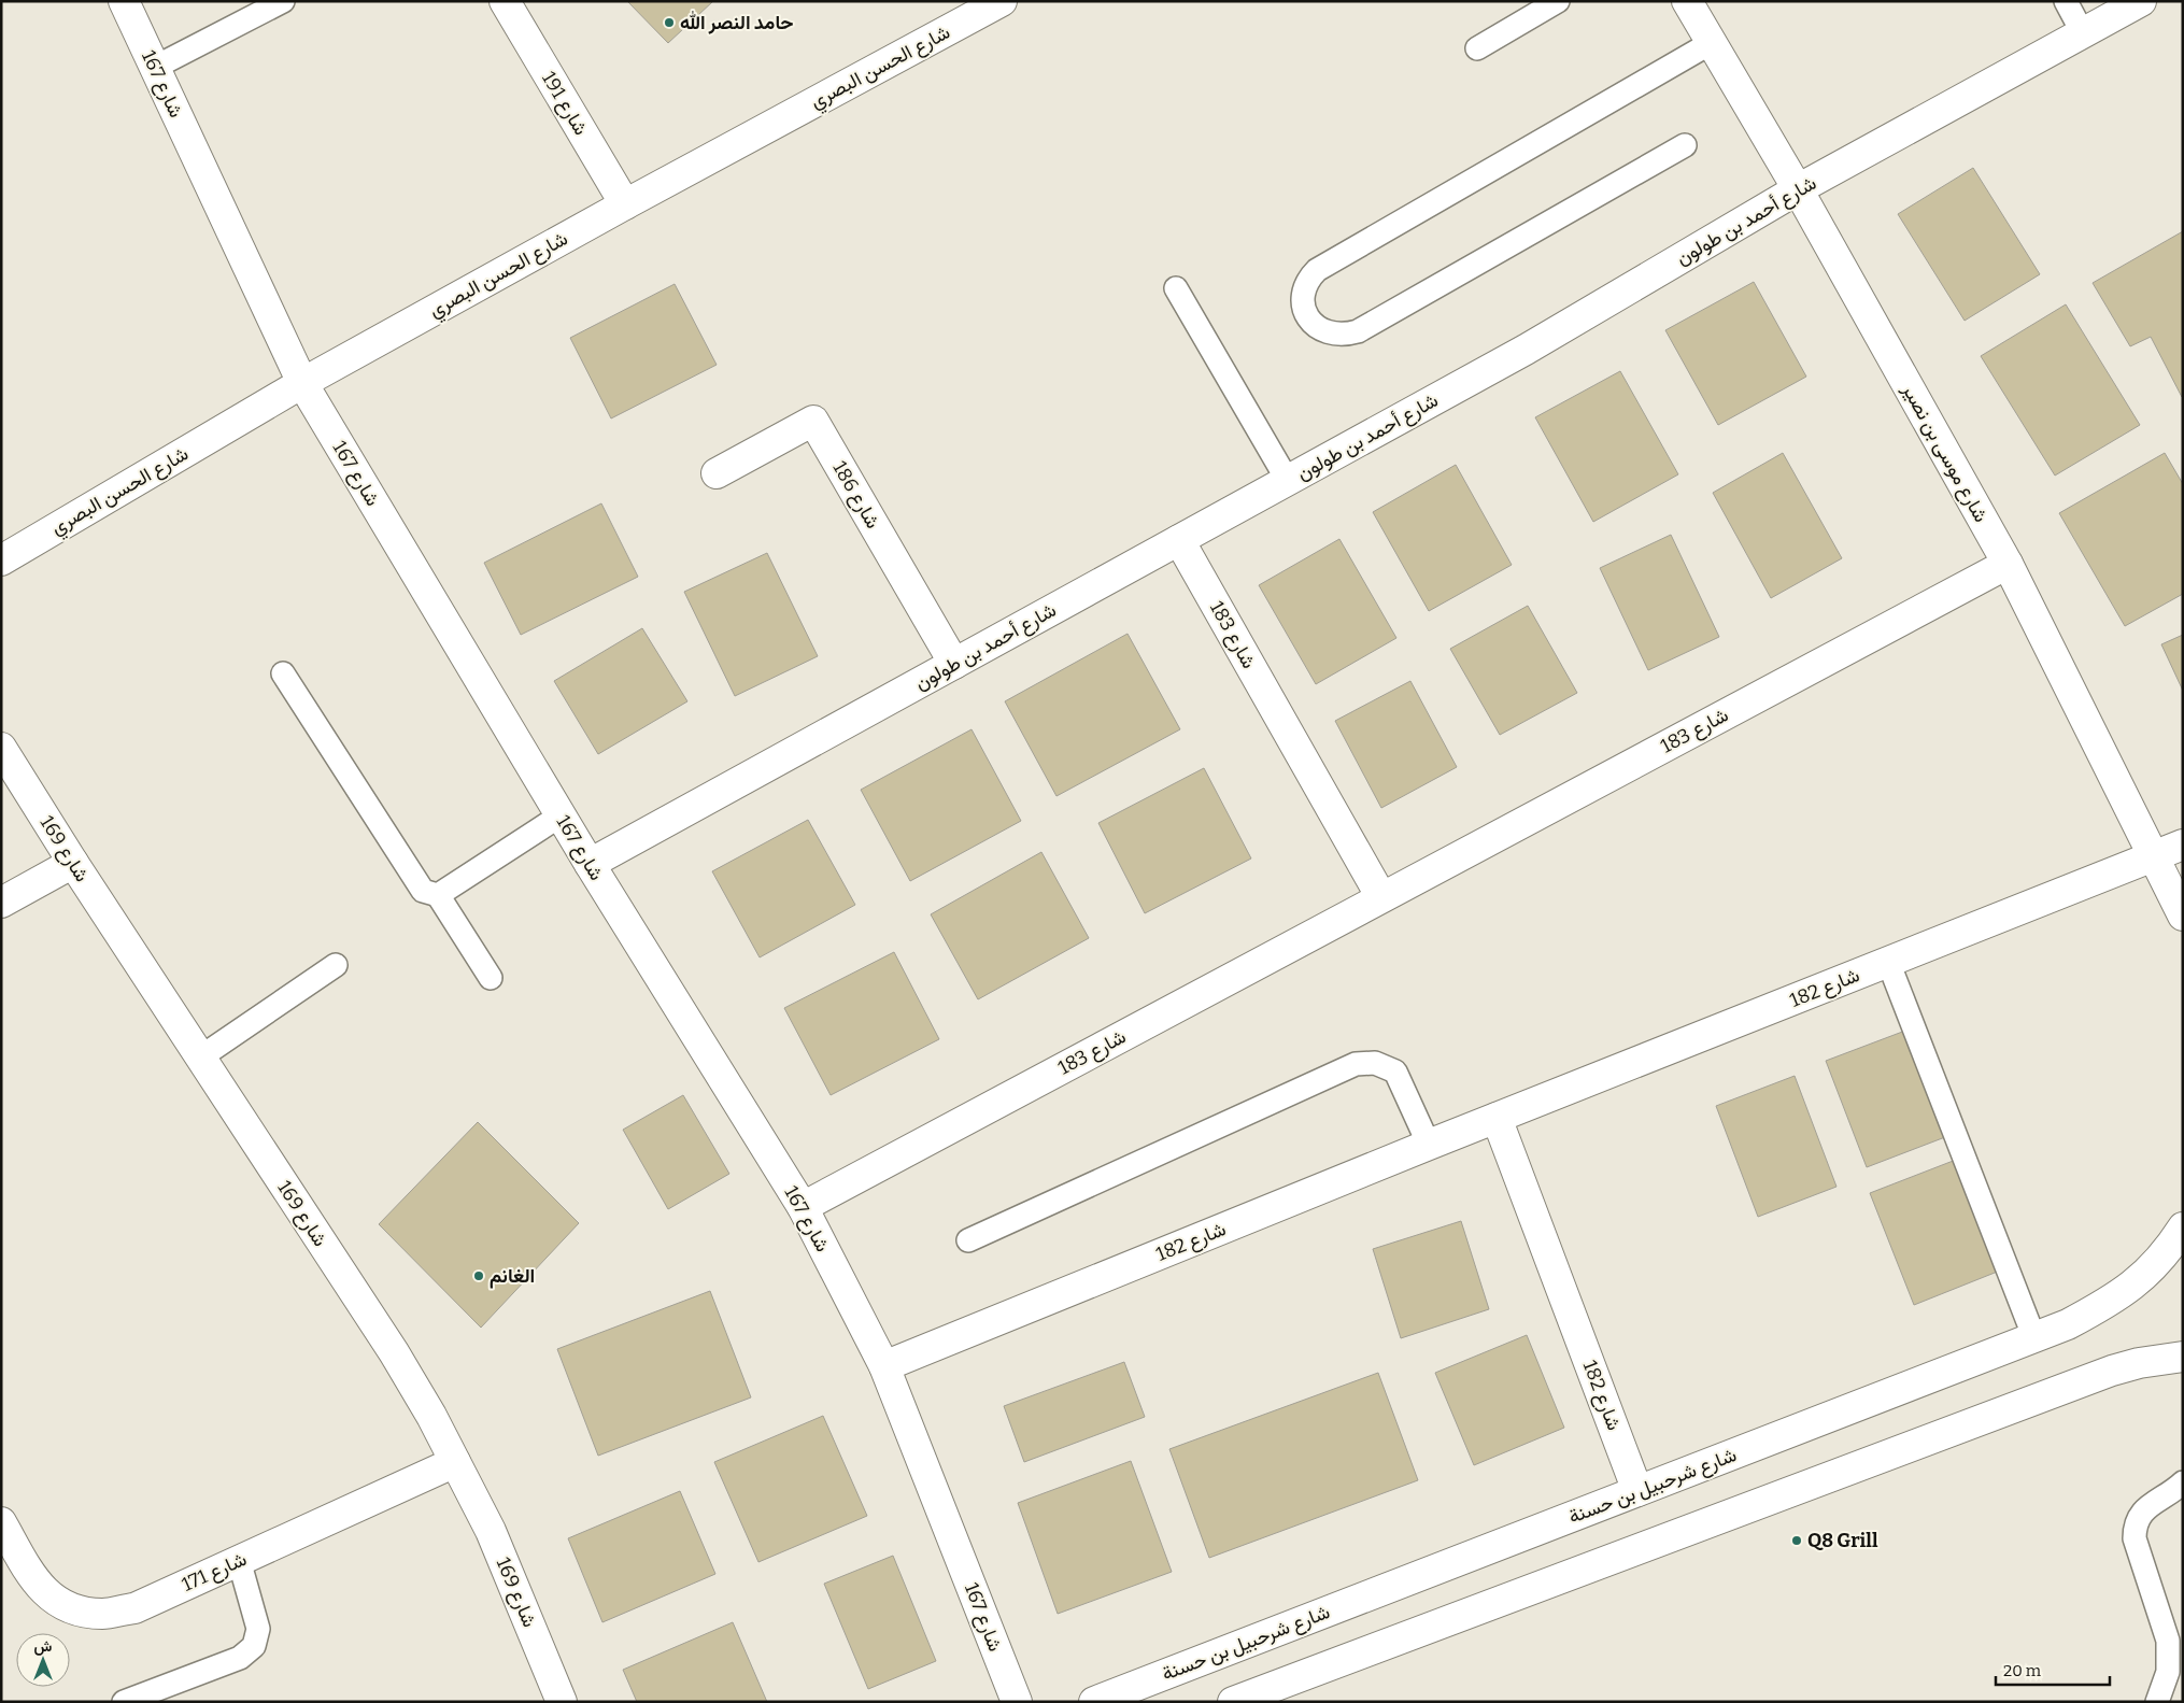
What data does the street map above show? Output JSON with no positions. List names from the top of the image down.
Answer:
{
  "streets": {
    "street": [
      "شارع الحسن البصري",
      "شارع 167",
      "شارع 191",
      "شارع أحمد بن طولون",
      "شارع موسى بن نصير",
      "شارع 186",
      "شارع 183",
      "شارع 169",
      "شارع 182",
      "شارع شرحبيل بن حسنة",
      "شارع 171"
    ]
  },
  "crossings": [
    ["شارع الحسن البصري", "شارع 167"],
    ["شارع الحسن البصري", "شارع 191"],
    ["شارع 167", "شارع أحمد بن طولون"],
    ["شارع 167", "شارع 183"],
    ["شارع 167", "شارع 182"],
    ["شارع أحمد بن طولون", "شارع موسى بن نصير"],
    ["شارع أحمد بن طولون", "شارع 186"],
    ["شارع أحمد بن طولون", "شارع 183"],
    ["شارع موسى بن نصير", "شارع 183"],
    ["شارع موسى بن نصير", "شارع 182"],
    ["شارع 169", "شارع 171"],
    ["شارع 182", "شارع شرحبيل بن حسنة"]
  ],
  "places": ["حامد النصر الله", "الغانم", "Q8 Grill"],
  "scale_bar": "20 m",
  "north": "top"
}
